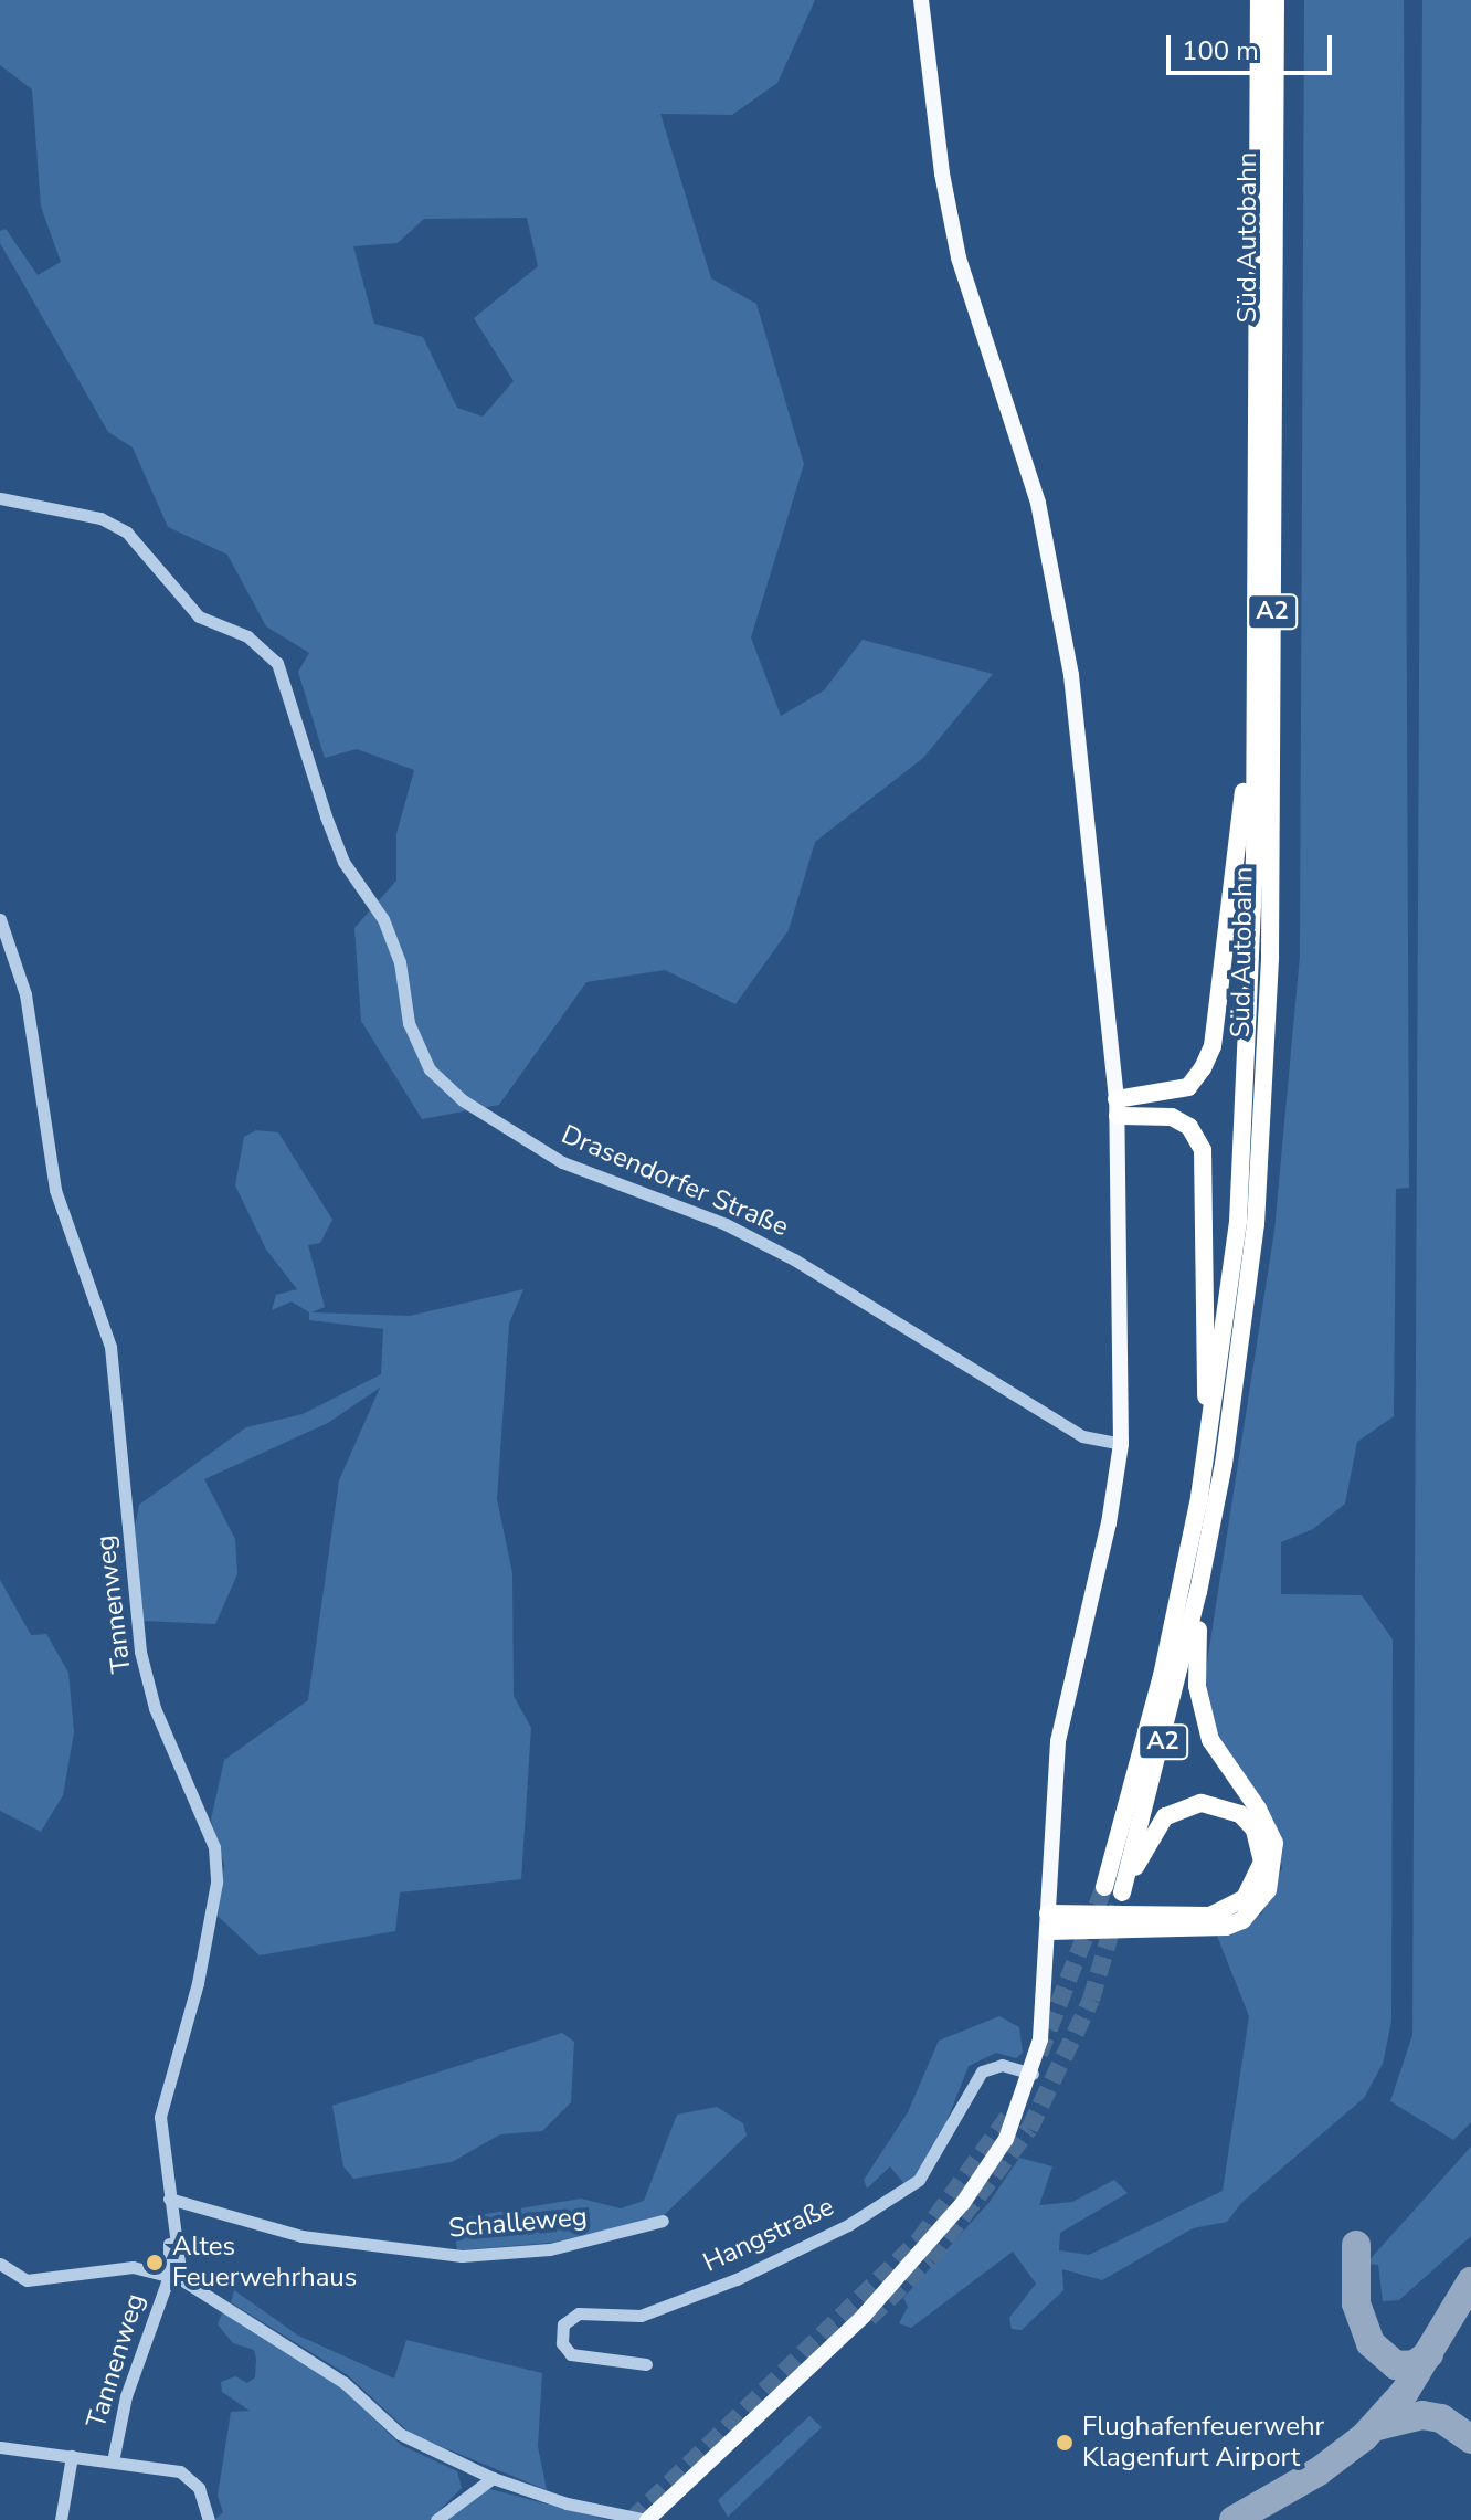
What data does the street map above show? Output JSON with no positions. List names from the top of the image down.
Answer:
{
  "streets": {
    "highway": ["Süd Autobahn", "A2"],
    "street": [
      "Drasendorfer Straße",
      "Tannenweg",
      "Schalleweg",
      "Hangstraße"
    ]
  },
  "crossings": [
    ["Tannenweg", "Schalleweg"]
  ],
  "places": ["Altes Feuerwehrhaus", "Flughafenfeuerwehr Klagenfurt Airport"],
  "scale_bar": "100 m"
}
